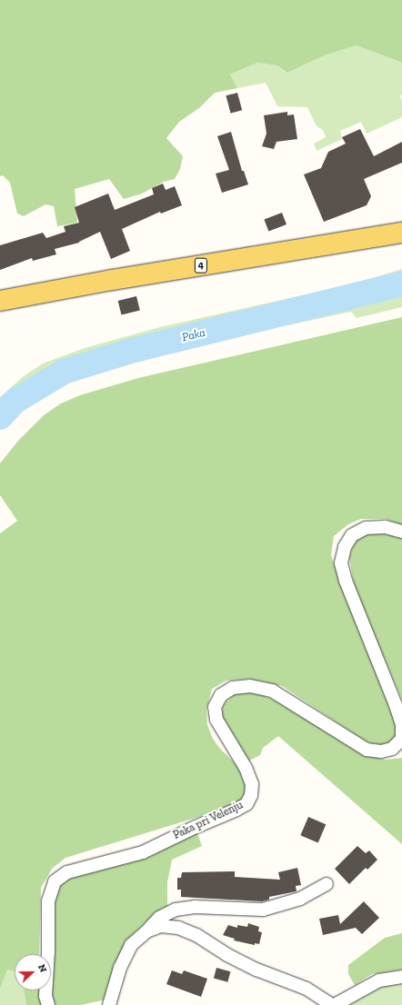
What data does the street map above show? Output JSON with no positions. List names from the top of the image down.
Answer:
{
  "streets": {
    "main road": ["4"],
    "street": ["Paka pri Velenju"]
  },
  "water": ["Paka"],
  "north": "right"
}
